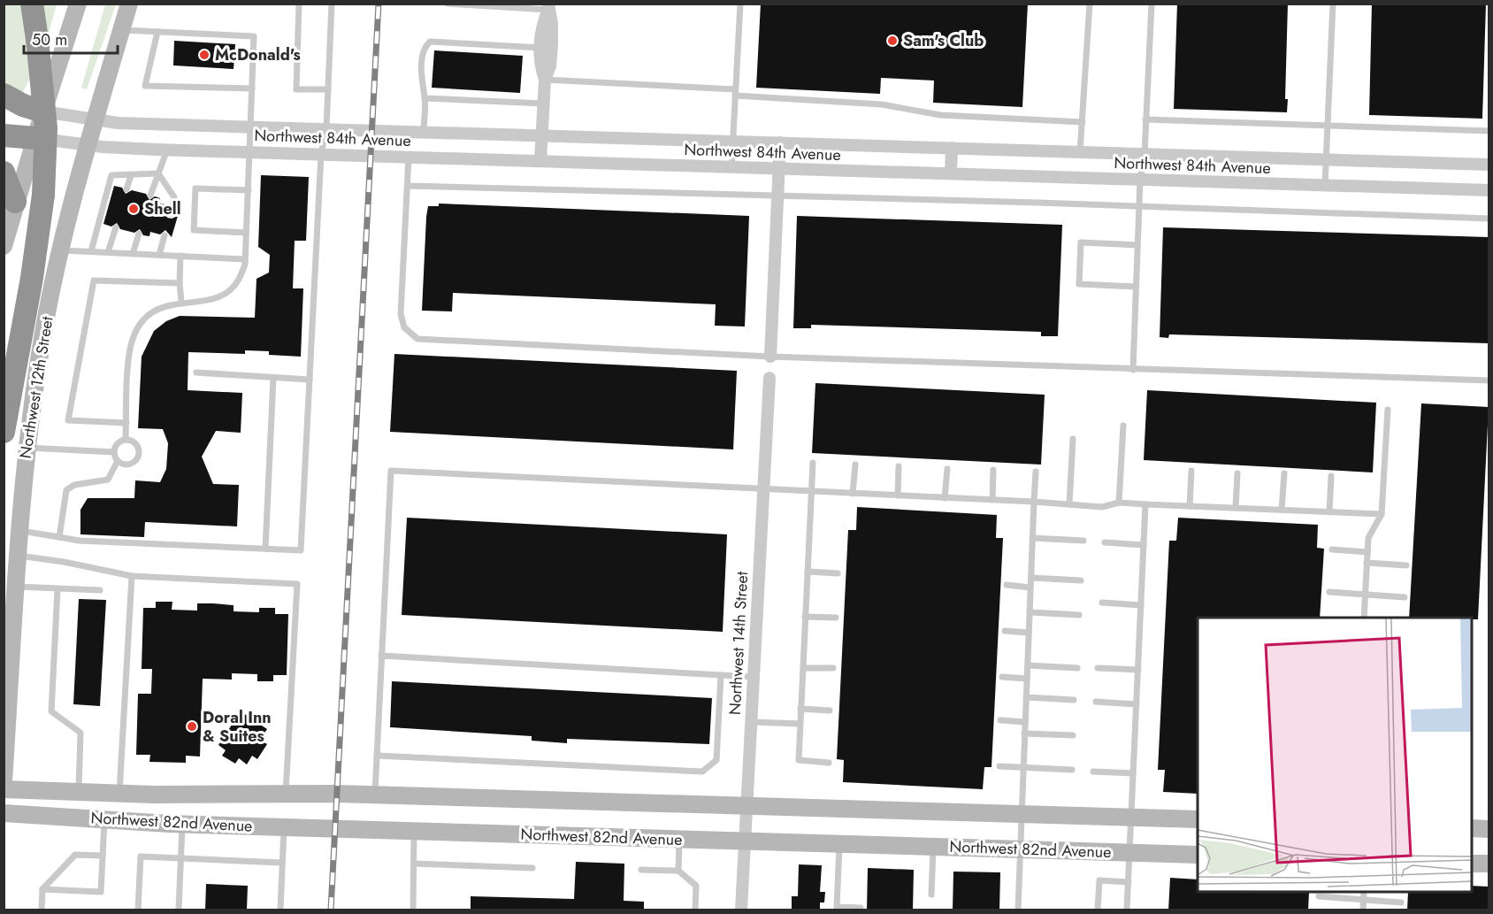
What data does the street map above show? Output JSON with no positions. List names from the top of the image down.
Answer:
{
  "streets": {
    "street": [
      "Northwest 84th Avenue",
      "Northwest 12th Street",
      "Northwest 14th Street",
      "Northwest 82nd Avenue"
    ]
  },
  "crossings": [
    ["Northwest 84th Avenue", "Northwest 12th Street"],
    ["Northwest 14th Street", "Northwest 82nd Avenue"]
  ],
  "places": [
    "Sam's Club",
    "McDonald's",
    "Shell",
    "Doral Inn & Suites"
  ],
  "scale_bar": "50 m"
}
